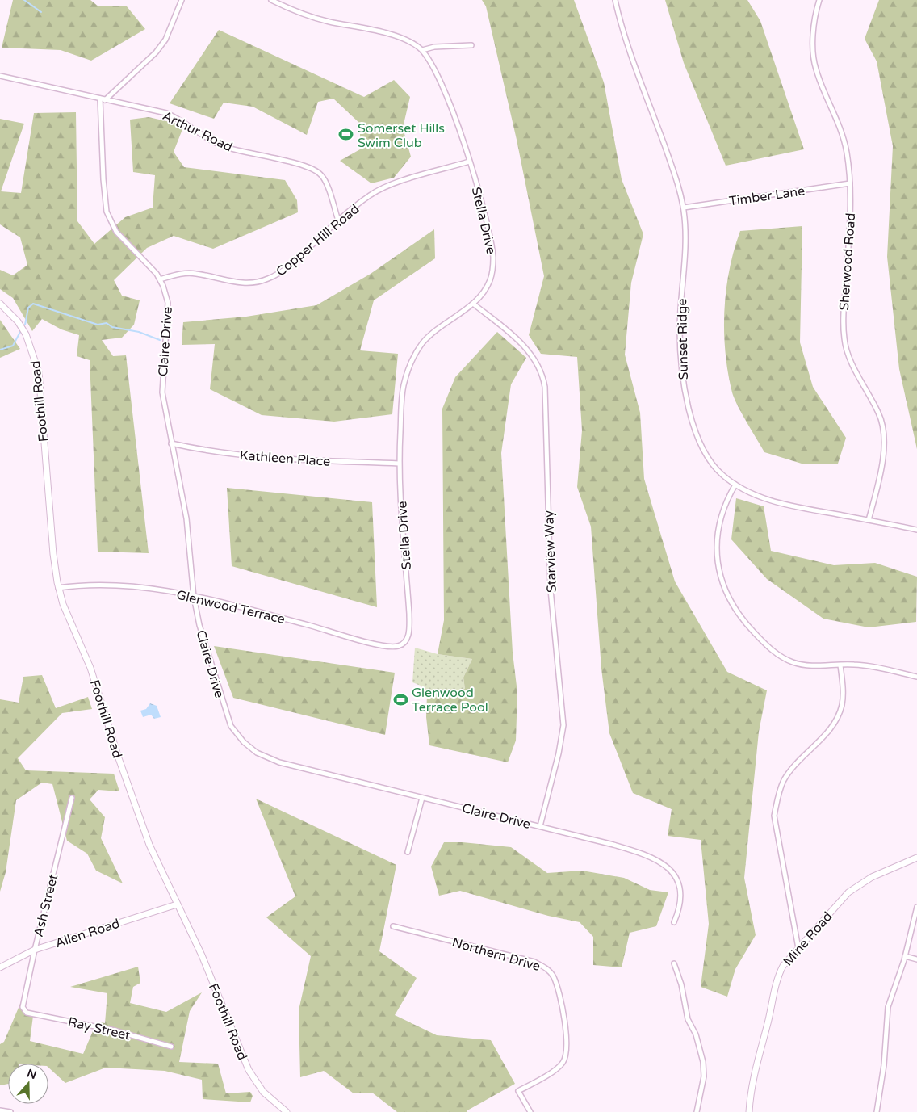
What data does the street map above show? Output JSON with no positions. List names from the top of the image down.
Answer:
{
  "streets": {
    "street": [
      "Arthur Road",
      "Timber Lane",
      "Stella Drive",
      "Copper Hill Road",
      "Sherwood Road",
      "Sunset Ridge",
      "Claire Drive",
      "Foothill Road",
      "Kathleen Place",
      "Starview Way",
      "Glenwood Terrace",
      "Ash Street",
      "Allen Road",
      "Mine Road",
      "Northern Drive",
      "Ray Street"
    ]
  },
  "crossings": [
    ["Arthur Road", "Copper Hill Road"],
    ["Arthur Road", "Claire Drive"],
    ["Timber Lane", "Sherwood Road"],
    ["Timber Lane", "Sunset Ridge"],
    ["Stella Drive", "Copper Hill Road"],
    ["Stella Drive", "Kathleen Place"],
    ["Stella Drive", "Starview Way"],
    ["Stella Drive", "Glenwood Terrace"],
    ["Copper Hill Road", "Claire Drive"],
    ["Sherwood Road", "Sunset Ridge"],
    ["Claire Drive", "Kathleen Place"],
    ["Claire Drive", "Starview Way"],
    ["Claire Drive", "Glenwood Terrace"],
    ["Foothill Road", "Glenwood Terrace"],
    ["Foothill Road", "Allen Road"],
    ["Ash Street", "Allen Road"],
    ["Ash Street", "Ray Street"]
  ],
  "places": {
    "sports": ["Somerset Hills Swim Club", "Glenwood Terrace Pool"]
  },
  "north": "top"
}
